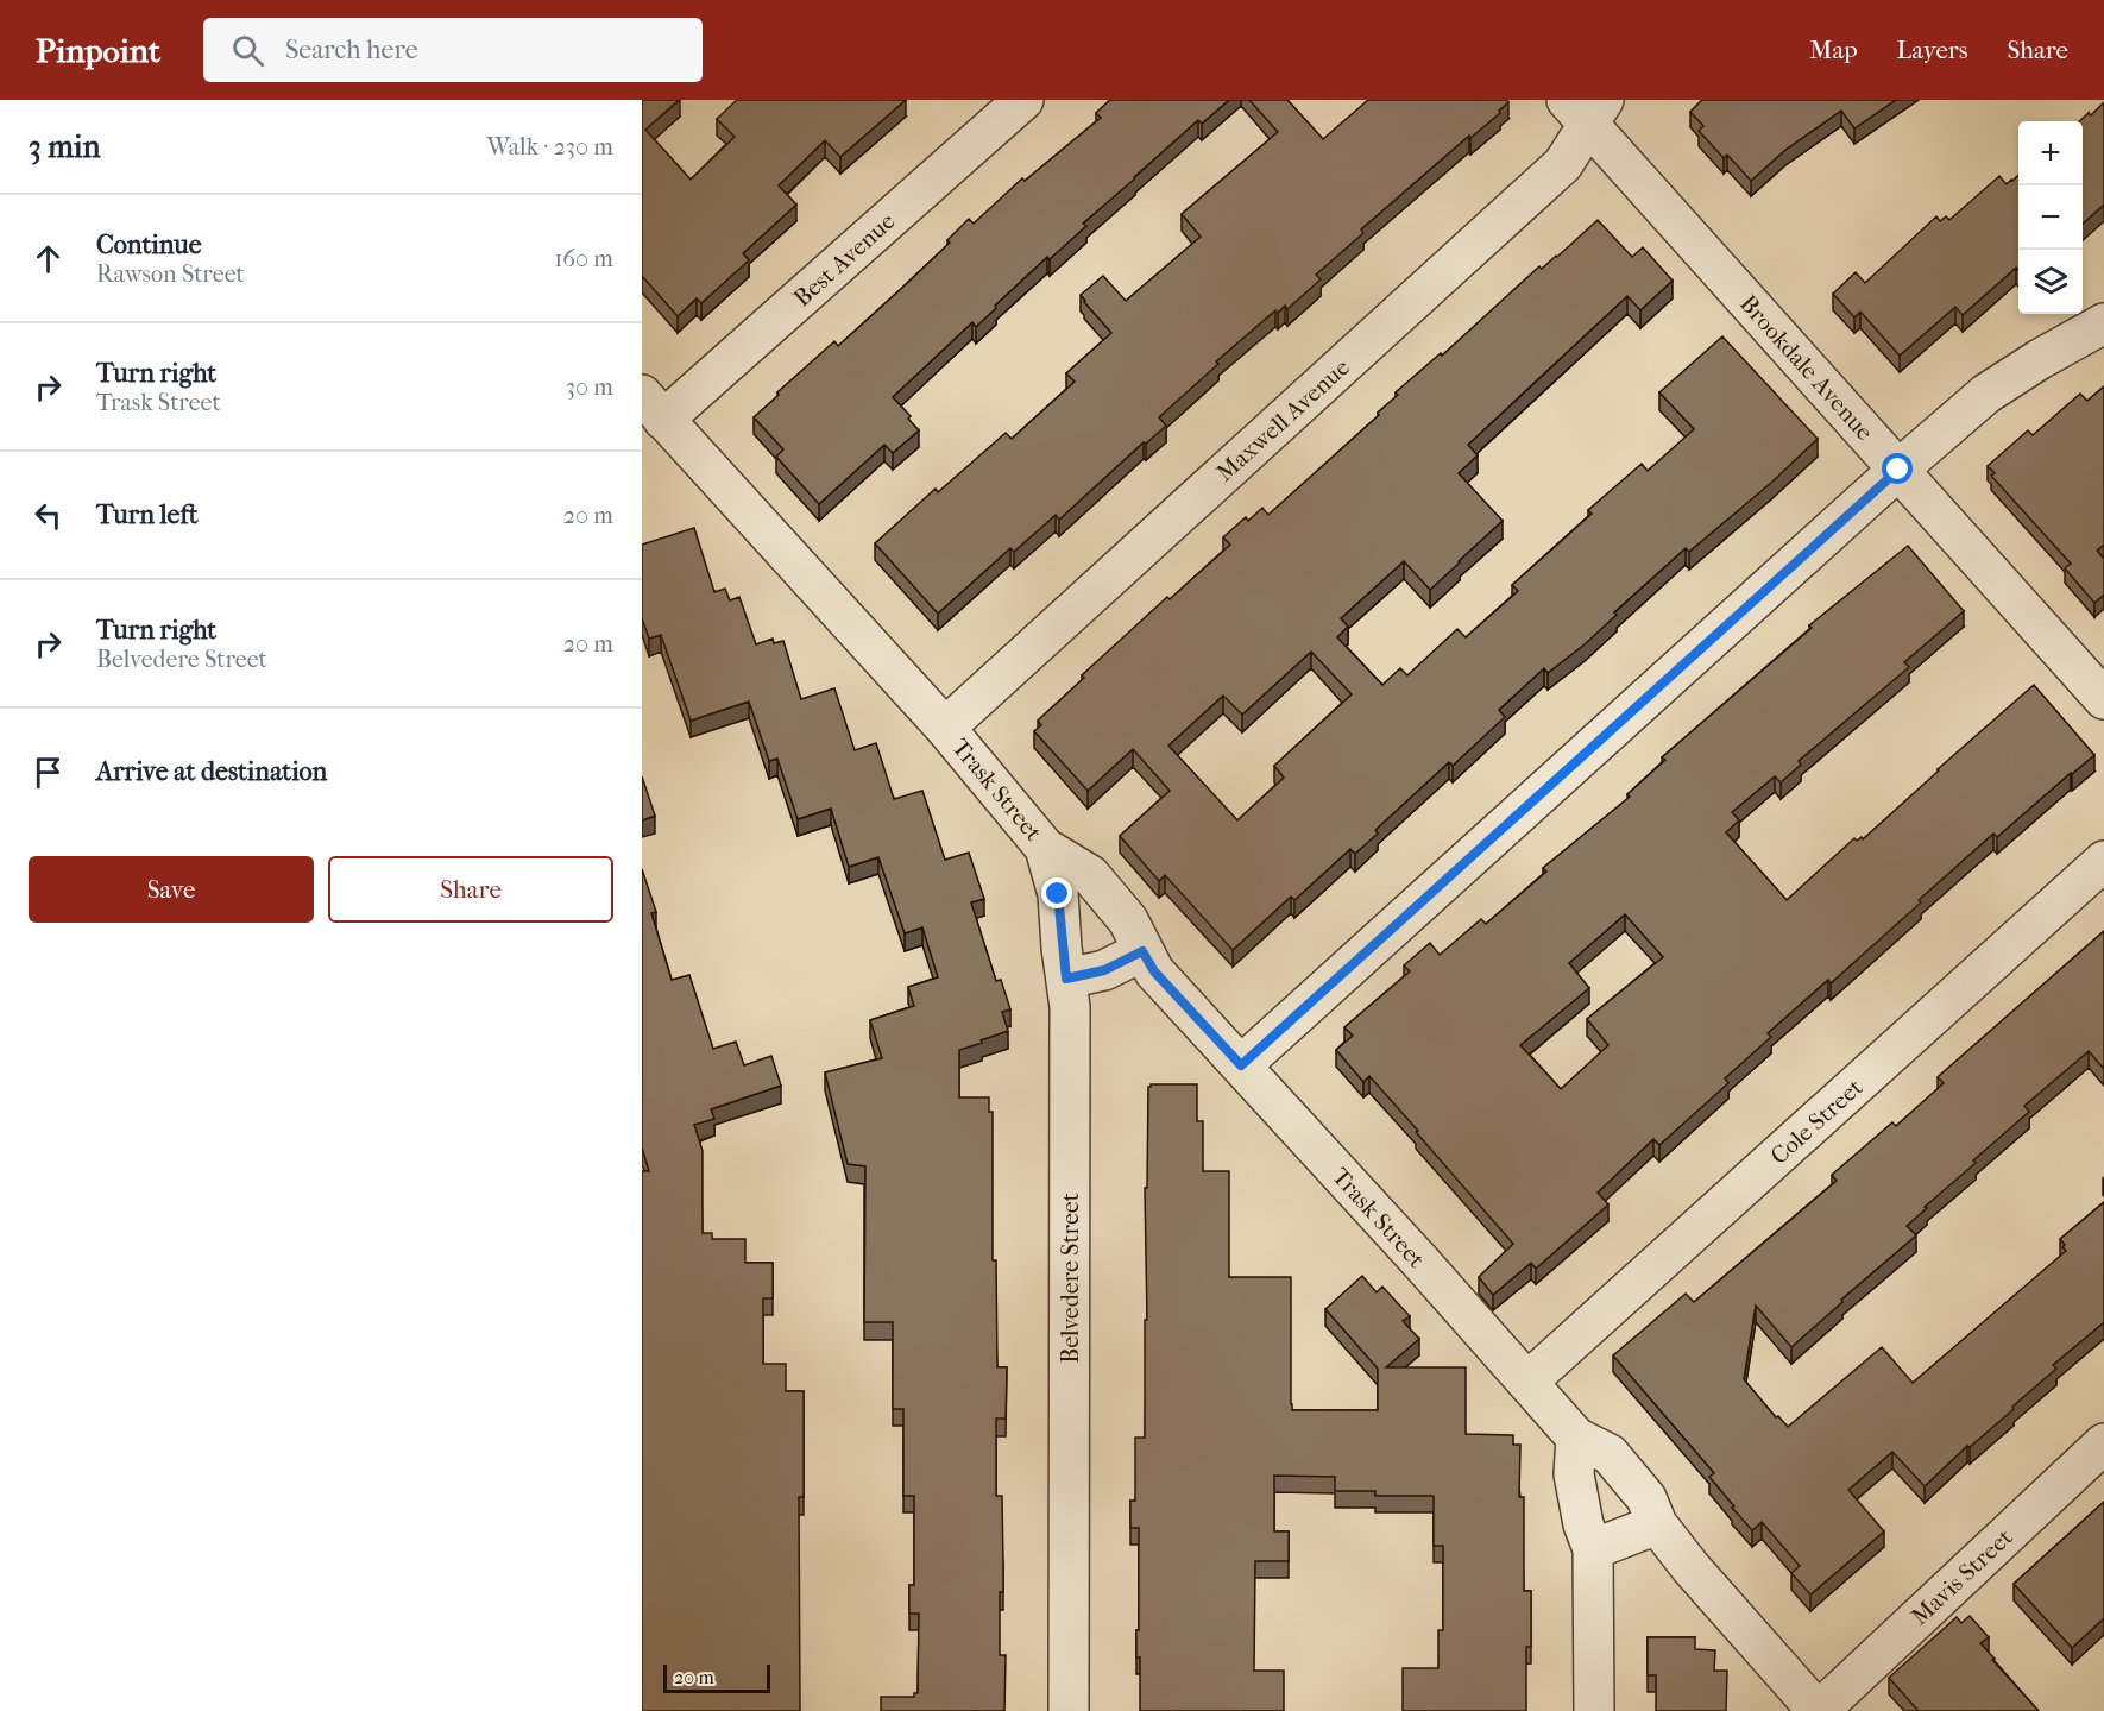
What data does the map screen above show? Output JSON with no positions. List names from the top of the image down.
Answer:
{
  "streets": {
    "street": [
      "Best Avenue",
      "Brookdale Avenue",
      "Maxwell Avenue",
      "Trask Street",
      "Cole Street",
      "Belvedere Street",
      "Mavis Street"
    ]
  },
  "crossings": [
    ["Best Avenue", "Trask Street"],
    ["Brookdale Avenue", "Maxwell Avenue"],
    ["Maxwell Avenue", "Trask Street"],
    ["Trask Street", "Cole Street"],
    ["Trask Street", "Belvedere Street"],
    ["Trask Street", "Mavis Street"]
  ],
  "scale_bar": "20 m",
  "page": {
    "header": "Pinpoint",
    "search": "Search here",
    "nav": ["Map", "Layers", "Share"],
    "heading": ["3 min", "Walk · 230 m"],
    "map_buttons": ["+", "−"],
    "list": [
      ["Continue", "Rawson Street", "160 m"],
      ["Turn right", "Trask Street", "30 m"],
      ["Turn left", "20 m"],
      ["Turn right", "Belvedere Street", "20 m"],
      "Arrive at destination"
    ],
    "buttons": ["Save", "Share"],
    "scale": "20 m"
  }
}
